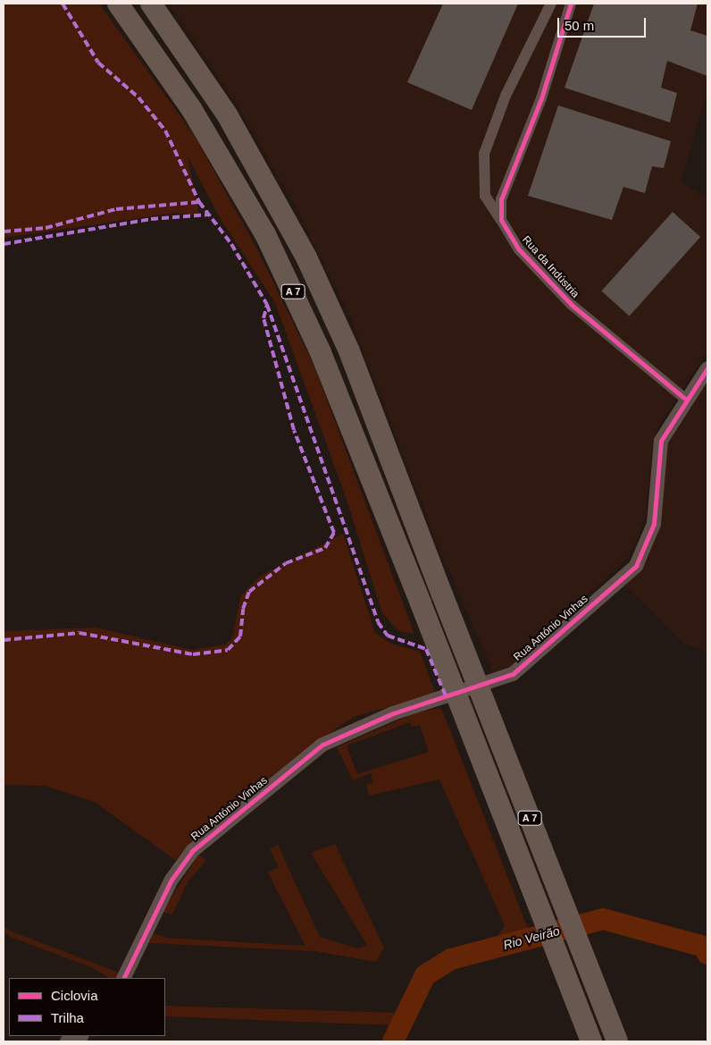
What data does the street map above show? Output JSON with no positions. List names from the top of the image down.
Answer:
{
  "streets": {
    "highway": ["A 7"],
    "street": ["Rua da Indústria", "Rua António Vinhas"]
  },
  "crossings": [
    ["Rua da Indústria", "Rua António Vinhas"]
  ],
  "water": ["Rio Veirão"],
  "legend": ["Ciclovia", "Trilha"],
  "scale_bar": "50 m"
}
